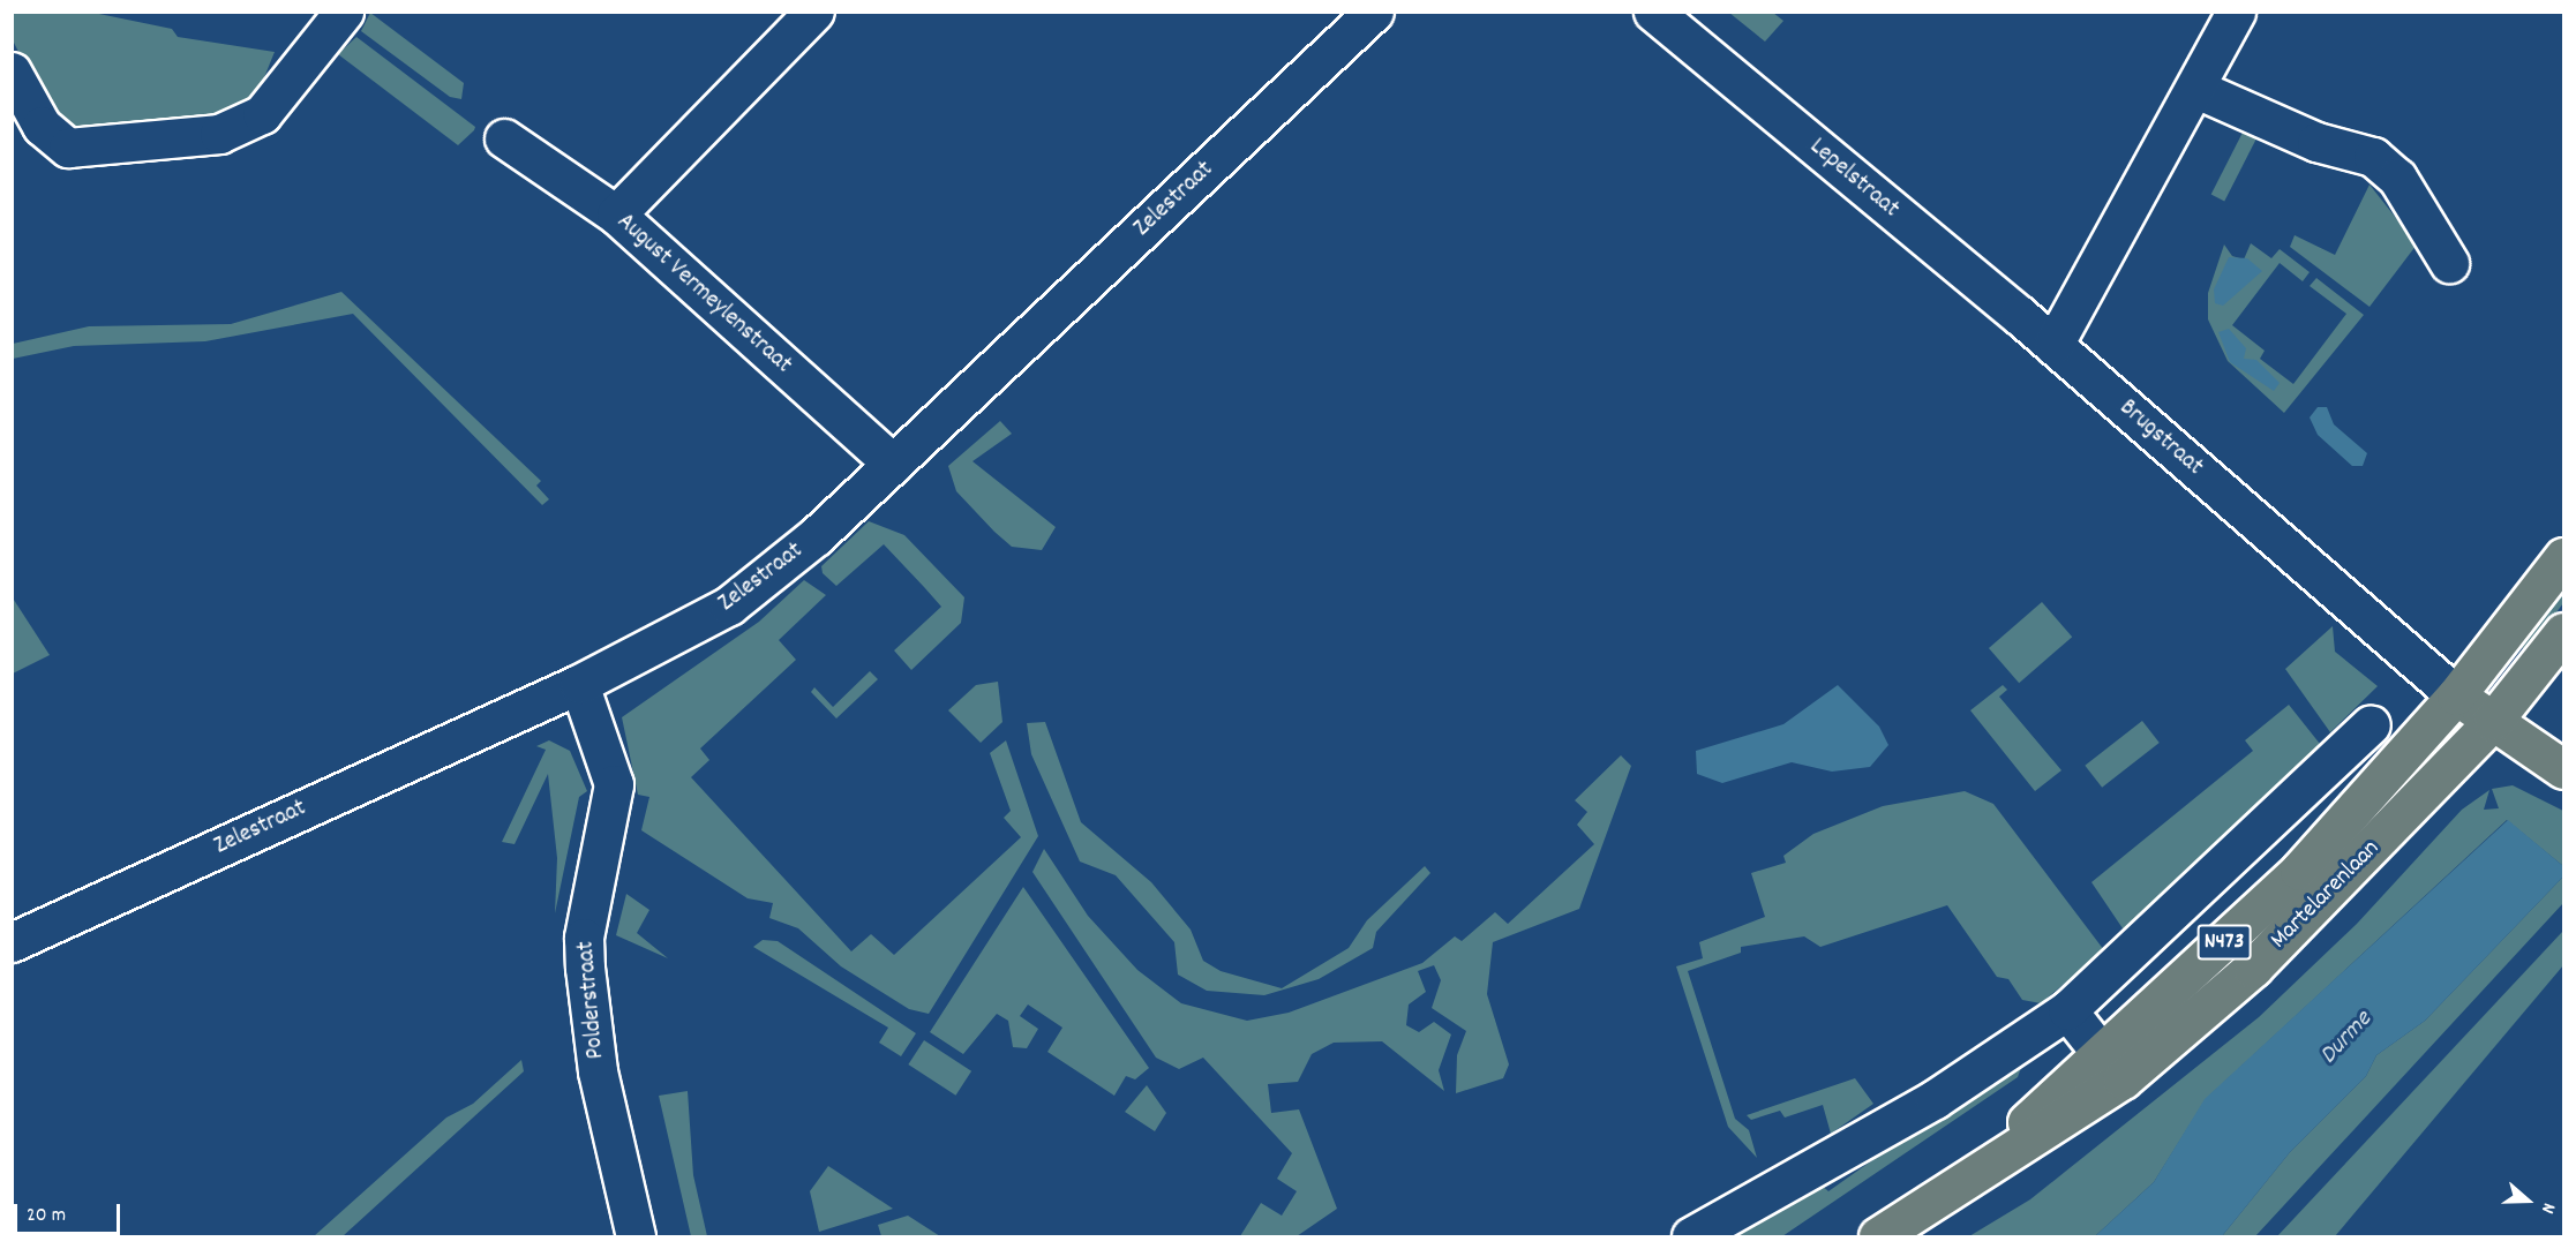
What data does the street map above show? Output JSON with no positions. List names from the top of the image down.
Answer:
{
  "streets": {
    "main road": ["Brugstraat", "Martelarenlaan", "N473"],
    "street": [
      "Lepelstraat",
      "Zelestraat",
      "August Vermeylenstraat",
      "Polderstraat"
    ]
  },
  "crossings": [
    ["Lepelstraat", "Brugstraat"],
    ["Zelestraat", "August Vermeylenstraat"],
    ["Zelestraat", "Polderstraat"],
    ["Brugstraat", "Martelarenlaan"]
  ],
  "water": ["Durme"],
  "scale_bar": "20 m",
  "north": "right"
}
